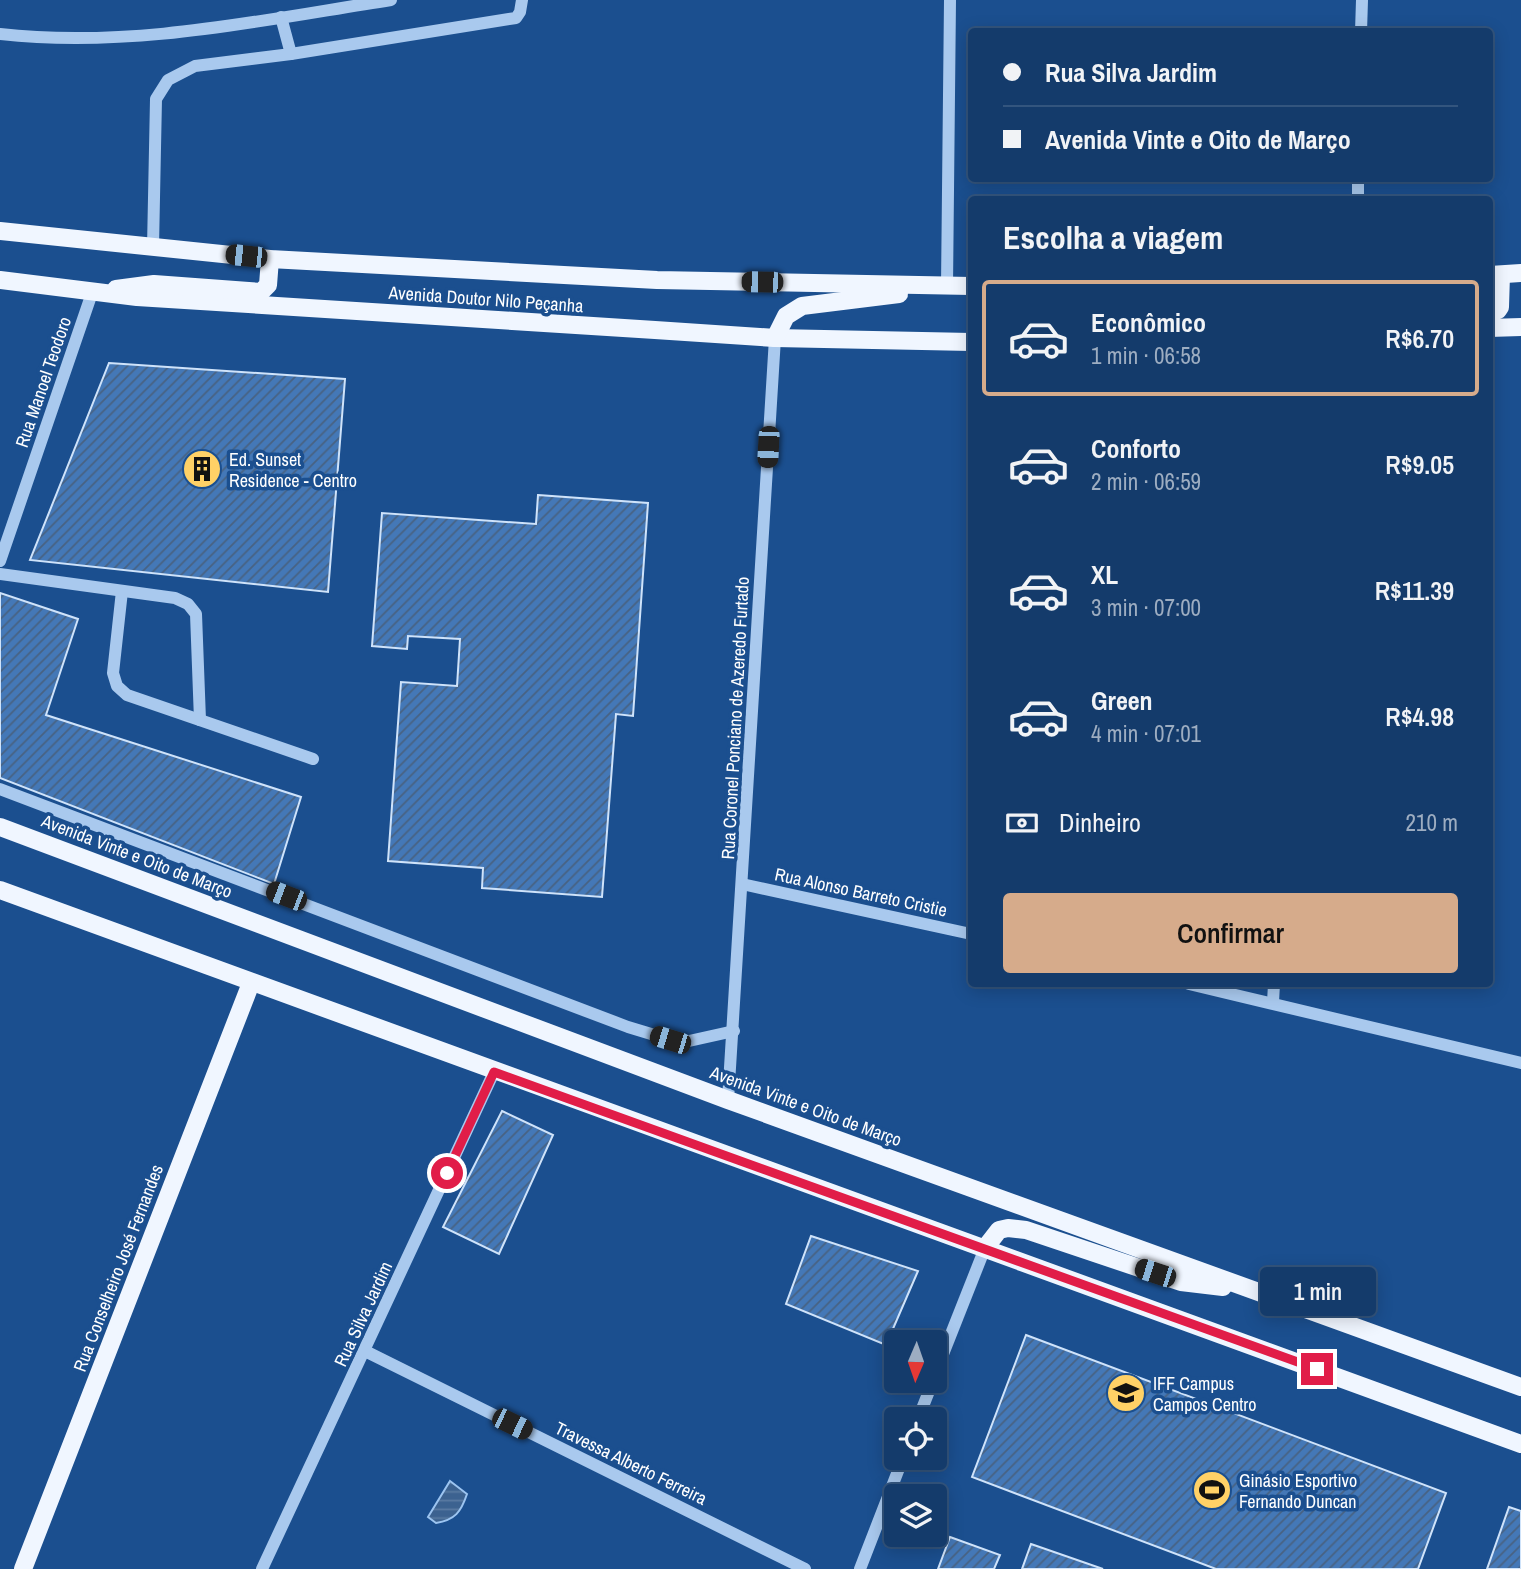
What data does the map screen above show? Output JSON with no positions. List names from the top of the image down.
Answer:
{
  "streets": {
    "main road": ["Avenida Doutor Nilo Peçanha", "Avenida Vinte e Oito de Março", "Rua Conselheiro José Fernandes"],
    "street": [
      "Rua Manoel Teodoro",
      "Rua Coronel Ponciano de Azeredo Furtado",
      "Rua Alonso Barreto Cristie",
      "Rua Silva Jardim",
      "Travessa Alberto Ferreira"
    ]
  },
  "crossings": [
    ["Avenida Doutor Nilo Peçanha", "Rua Manoel Teodoro"],
    ["Avenida Doutor Nilo Peçanha", "Rua Coronel Ponciano de Azeredo Furtado"],
    ["Rua Coronel Ponciano de Azeredo Furtado", "Avenida Vinte e Oito de Março"],
    ["Rua Coronel Ponciano de Azeredo Furtado", "Rua Alonso Barreto Cristie"],
    ["Rua Silva Jardim", "Travessa Alberto Ferreira"]
  ],
  "places": {
    "building": ["Ed. Sunset Residence - Centro"],
    "school or university": ["IFF Campus Campos Centro"],
    "sports": ["Ginásio Esportivo Fernando Duncan"]
  },
  "north": "bottom",
  "page": {
    "banner": ["Rua Silva Jardim", "Avenida Vinte e Oito de Março"],
    "heading": "Escolha a viagem",
    "list": [
      {
        "name": "Econômico",
        "note": "1 min · 06:58",
        "value": "R$6.70"
      },
      {
        "name": "Conforto",
        "note": "2 min · 06:59",
        "value": "R$9.05"
      },
      {
        "name": "XL",
        "note": "3 min · 07:00",
        "value": "R$11.39"
      },
      {
        "name": "Green",
        "note": "4 min · 07:01",
        "value": "R$4.98"
      }
    ],
    "pay": ["Dinheiro", "210 m"],
    "buttons": "Confirmar",
    "bubble": "1 min"
  }
}
